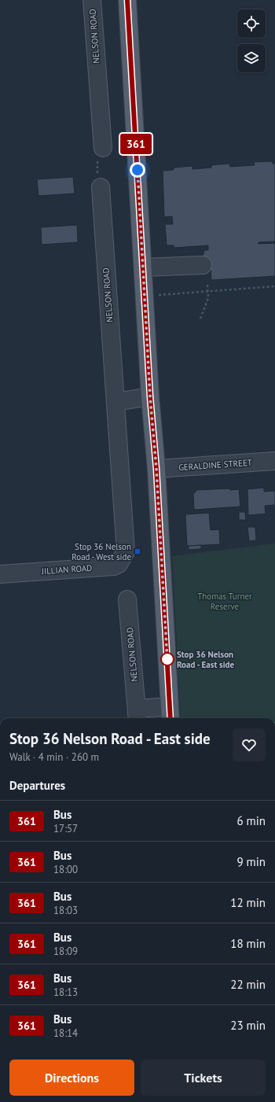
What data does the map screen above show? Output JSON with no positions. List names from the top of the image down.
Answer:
{
  "streets": {
    "main road": ["NELSON ROAD"],
    "street": ["GERALDINE STREET", "JILLIAN ROAD"]
  },
  "crossings": [
    ["NELSON ROAD", "GERALDINE STREET"],
    ["NELSON ROAD", "JILLIAN ROAD"]
  ],
  "parks": ["Thomas Turner Reserve"],
  "places": {
    "transit": ["Stop 36 Nelson Road - West side"],
    "other": ["Stop 36 Nelson Road - East side"]
  },
  "lines": ["bus line 361"],
  "page": {
    "on_map": "361",
    "heading": [
      ["Stop 36 Nelson Road - East side", "Walk · 4 min · 260 m"],
      "Departures"
    ],
    "list": [
      {
        "mark": "361",
        "name": "Bus",
        "note": "17:57",
        "value": "6 min"
      },
      {
        "mark": "361",
        "name": "Bus",
        "note": "18:00",
        "value": "9 min"
      },
      {
        "mark": "361",
        "name": "Bus",
        "note": "18:03",
        "value": "12 min"
      },
      {
        "mark": "361",
        "name": "Bus",
        "note": "18:09",
        "value": "18 min"
      },
      {
        "mark": "361",
        "name": "Bus",
        "note": "18:13",
        "value": "22 min"
      },
      {
        "mark": "361",
        "name": "Bus",
        "note": "18:14",
        "value": "23 min"
      }
    ],
    "buttons": ["Directions", "Tickets"]
  }
}
